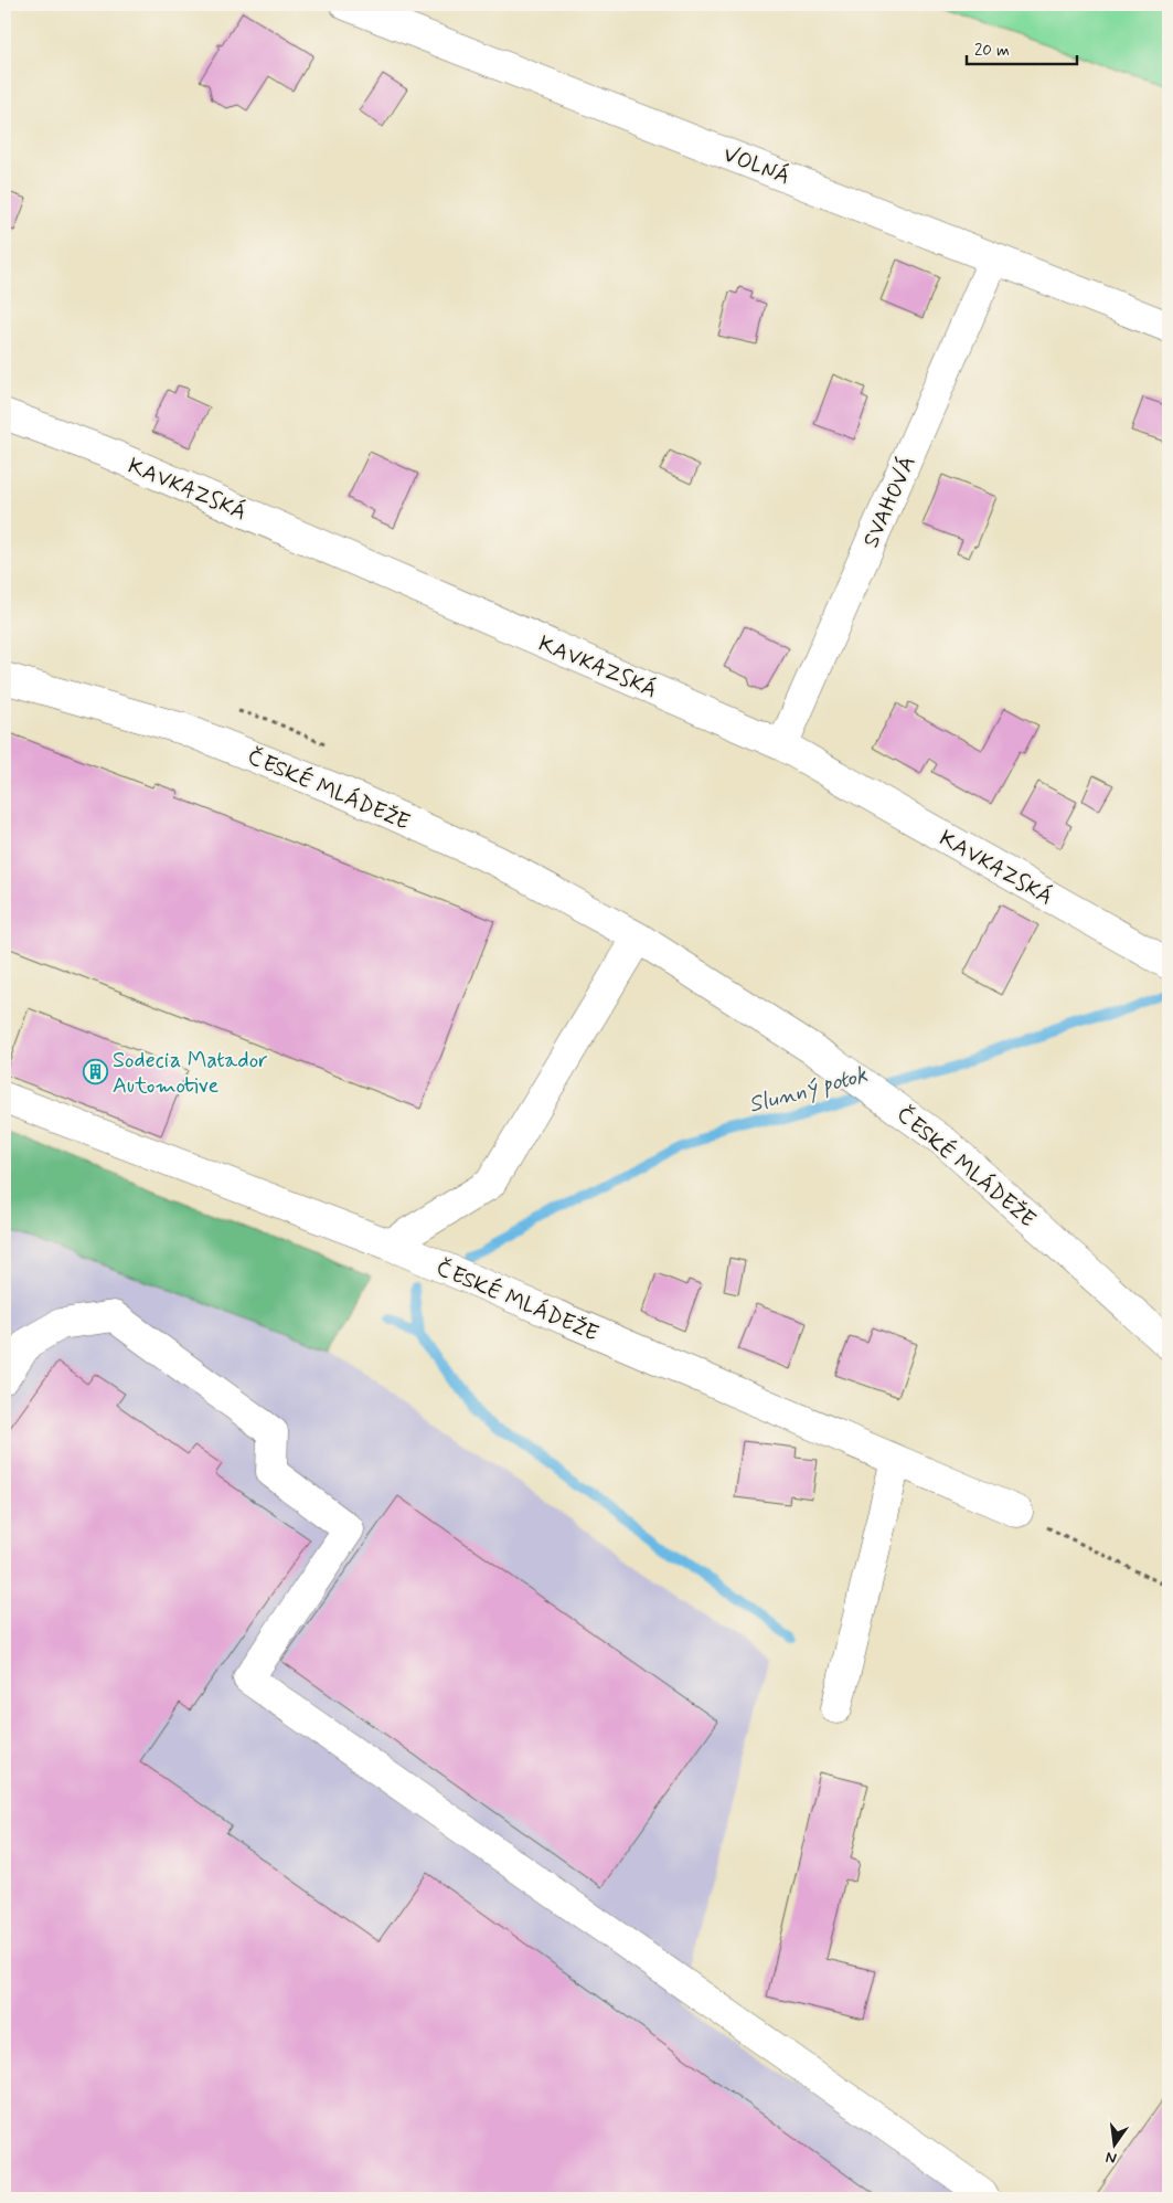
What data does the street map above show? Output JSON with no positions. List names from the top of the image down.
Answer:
{
  "streets": {
    "street": [
      "VOLNÁ",
      "KAVKAZSKÁ",
      "SVAHOVÁ",
      "ČESKÉ MLÁDEŽE"
    ]
  },
  "crossings": [
    ["VOLNÁ", "SVAHOVÁ"],
    ["KAVKAZSKÁ", "SVAHOVÁ"]
  ],
  "water": ["Slunný potok"],
  "places": {
    "building": ["Sodecia Matador Automotive"]
  },
  "scale_bar": "20 m",
  "north": "bottom"
}
